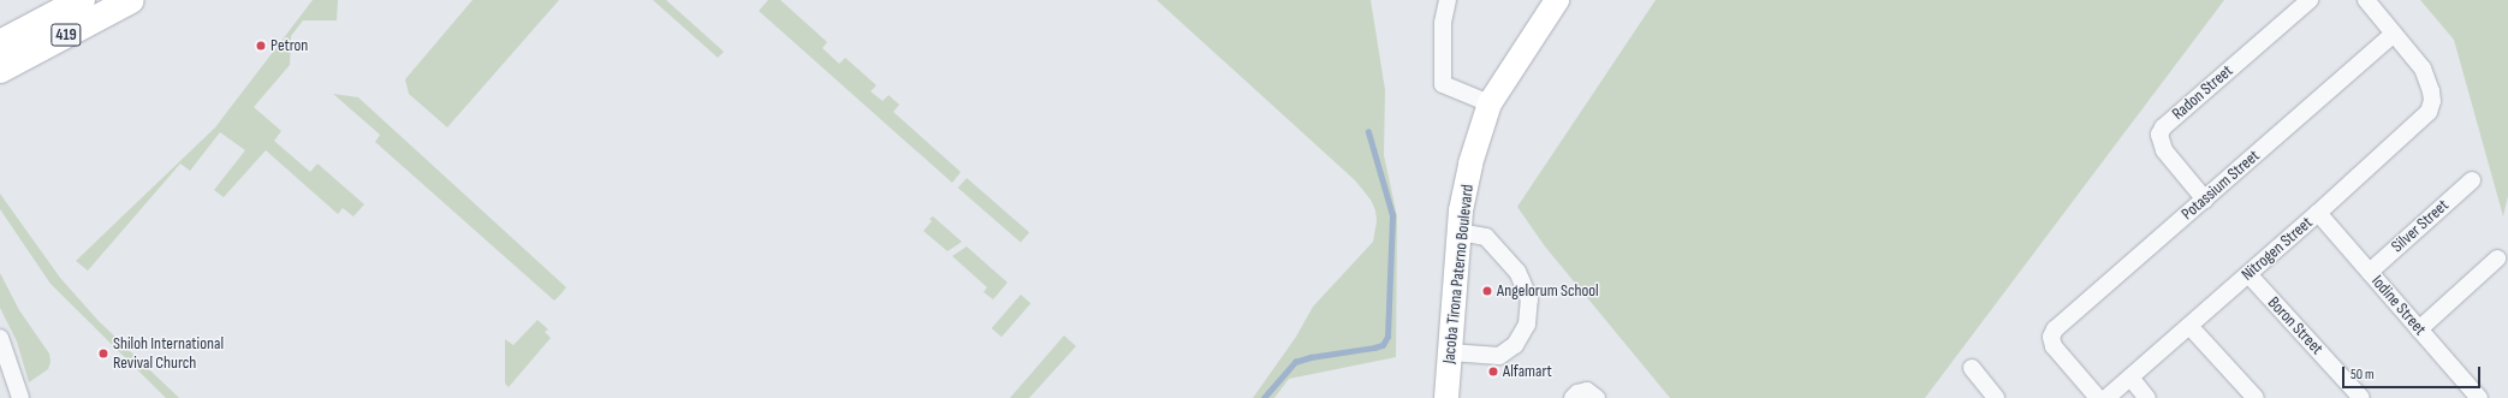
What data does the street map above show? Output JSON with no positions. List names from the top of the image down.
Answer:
{
  "streets": {
    "highway": ["419"],
    "street": [
      "Radon Street",
      "Potassium Street",
      "Silver Street",
      "Nitrogen Street",
      "Jacoba Tirona Paterno Boulevard",
      "Iodine Street",
      "Boron Street"
    ]
  },
  "crossings": [
    ["Radon Street", "Potassium Street"],
    ["Potassium Street", "Nitrogen Street"],
    ["Silver Street", "Iodine Street"],
    ["Nitrogen Street", "Iodine Street"],
    ["Nitrogen Street", "Boron Street"]
  ],
  "places": [
    "Petron",
    "Angelorum School",
    "Shiloh International Revival Church",
    "Alfamart"
  ],
  "scale_bar": "50 m"
}
